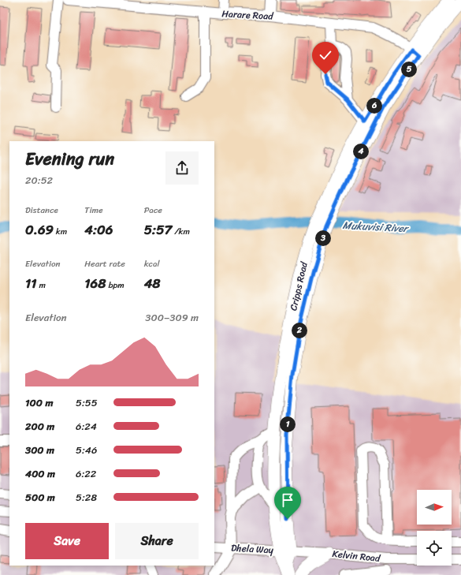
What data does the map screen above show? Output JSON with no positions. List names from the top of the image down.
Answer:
{
  "streets": {
    "main road": ["Cripps Road"],
    "street": ["Harare Road", "Dhela Way", "Kelvin Road"]
  },
  "crossings": [
    ["Harare Road", "Cripps Road"],
    ["Cripps Road", "Dhela Way"],
    ["Cripps Road", "Kelvin Road"],
    ["Dhela Way", "Kelvin Road"]
  ],
  "water": ["Mukuvisi River"],
  "north": "right",
  "page": {
    "pins": [
      "5",
      "6",
      "4",
      "3",
      "2",
      "1"
    ],
    "heading": ["Evening run", "20:52"],
    "stats": [
      ["Distance", "0.69 km"],
      ["Time", "4:06"],
      ["Pace", "5:57 /km"],
      ["Elevation", "11 m"],
      ["Heart rate", "168 bpm"],
      ["kcal", "48"]
    ],
    "chart": ["Elevation", "300–309 m"],
    "list": [
      {
        "name": "100 m",
        "note": "5:55"
      },
      {
        "name": "200 m",
        "note": "6:24"
      },
      {
        "name": "300 m",
        "note": "5:46"
      },
      {
        "name": "400 m",
        "note": "6:22"
      },
      {
        "name": "500 m",
        "note": "5:28"
      }
    ],
    "buttons": ["Save", "Share"]
  }
}
